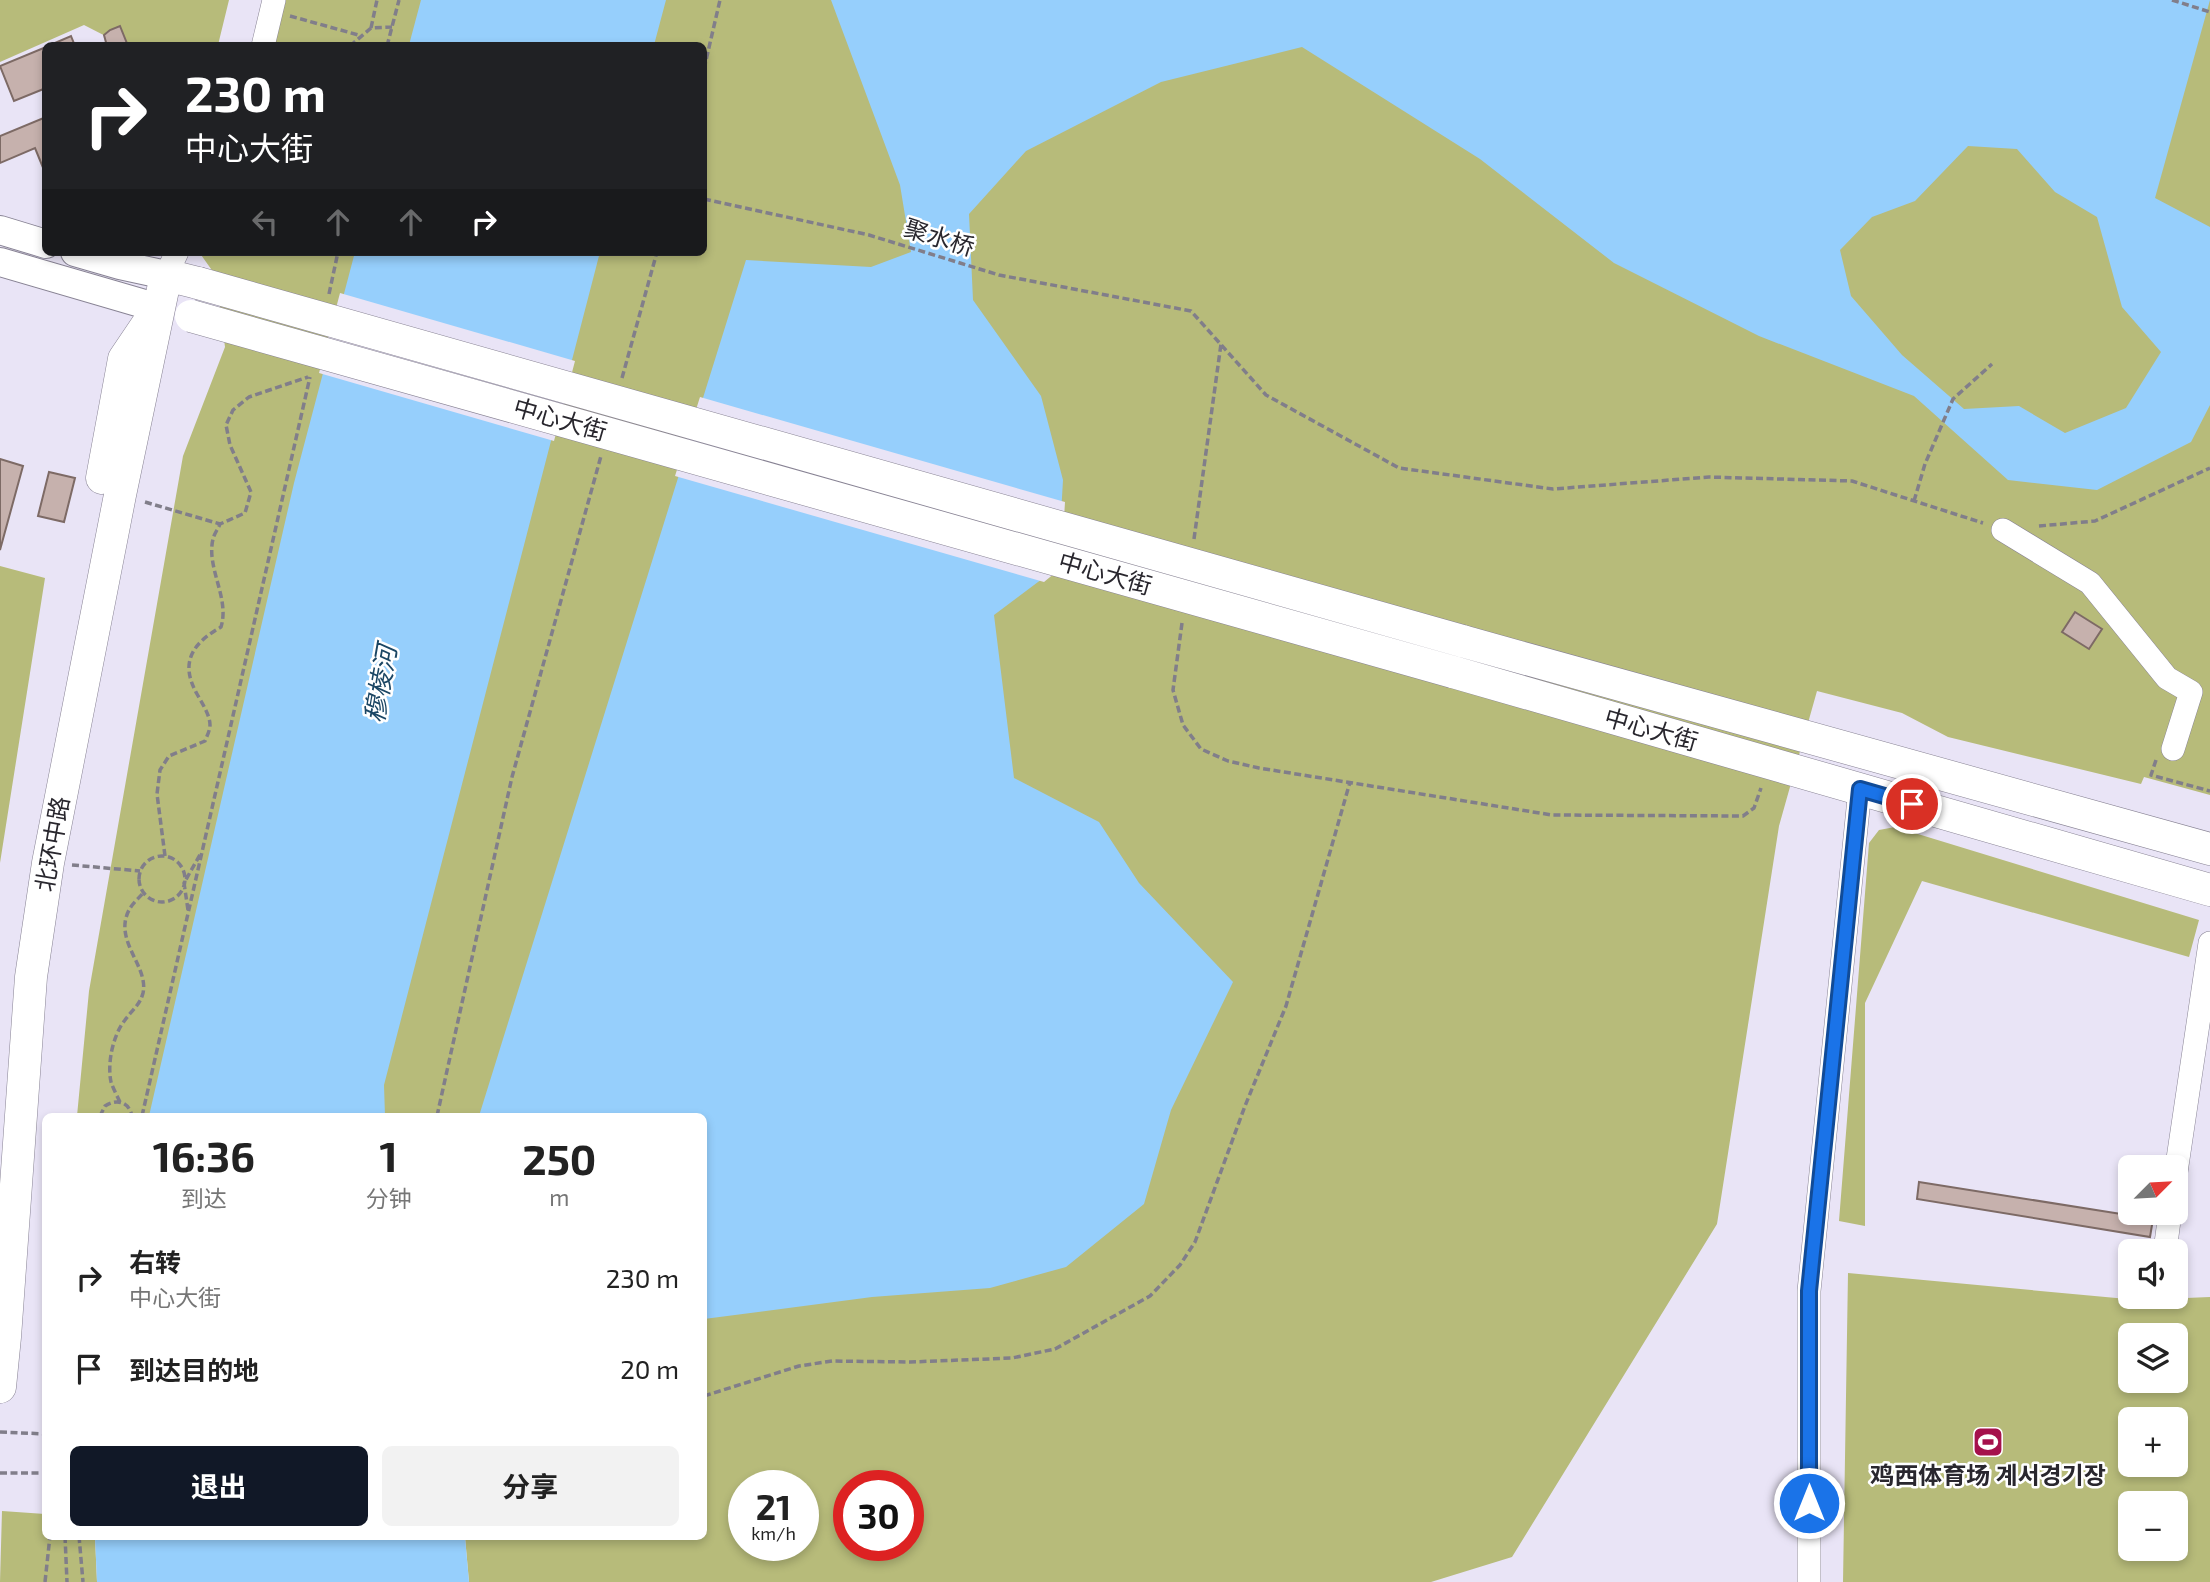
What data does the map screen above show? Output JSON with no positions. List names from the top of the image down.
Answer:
{
  "streets": {
    "highway": ["中心大街", "北环中路"],
    "path": ["聚水桥"]
  },
  "crossings": [
    ["中心大街", "北环中路"]
  ],
  "water": ["穆棱河"],
  "places": {
    "sports": ["鸡西体育场 계서경기장"]
  },
  "north": "top right",
  "page": {
    "turn": ["230 m", "中心大街"],
    "eta": [
      "16:36",
      "到达",
      "1",
      "分钟",
      "250",
      "m"
    ],
    "map_buttons": ["+", "−"],
    "list": [
      {
        "name": "右转",
        "note": "中心大街",
        "value": "230 m"
      },
      {
        "name": "到达目的地",
        "value": "20 m"
      }
    ],
    "buttons": ["退出", "分享"],
    "speed": "21 km/h",
    "limit": "30"
  }
}
